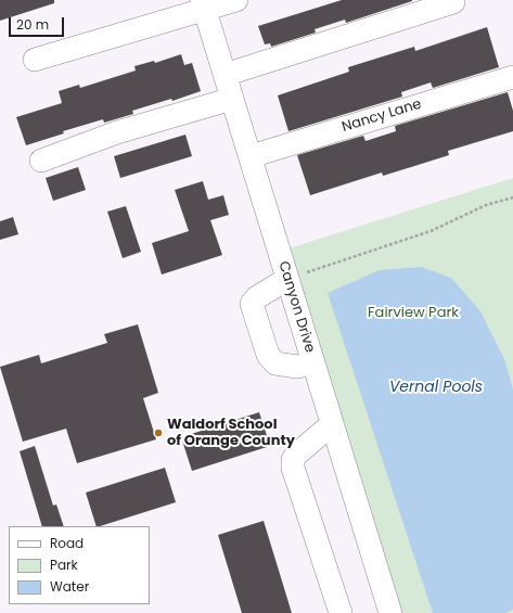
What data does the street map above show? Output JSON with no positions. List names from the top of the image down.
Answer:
{
  "streets": {
    "street": ["Nancy Lane", "Canyon Drive"]
  },
  "crossings": [
    ["Nancy Lane", "Canyon Drive"]
  ],
  "water": ["Vernal Pools"],
  "parks": ["Fairview Park"],
  "places": ["Waldorf School of Orange County"],
  "legend": ["Road", "Park", "Water"],
  "scale_bar": "20 m"
}
